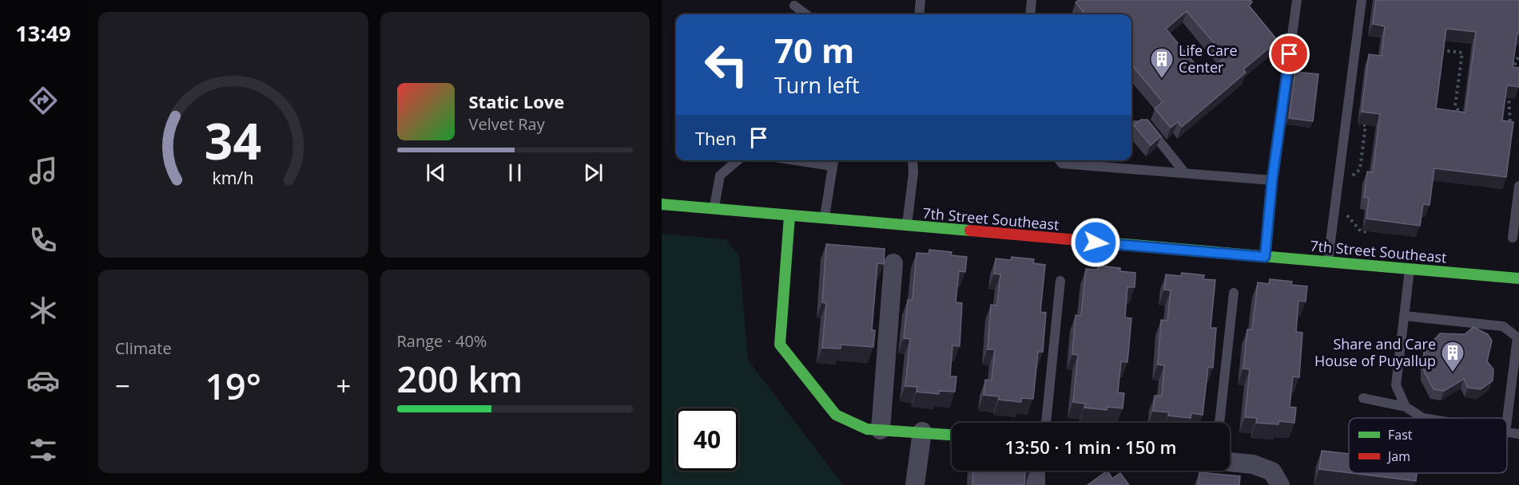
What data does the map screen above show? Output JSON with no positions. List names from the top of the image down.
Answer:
{
  "streets": {
    "street": ["7th Street Southeast"]
  },
  "places": {
    "building": ["Life Care Center", "Share and Care House of Puyallup"]
  },
  "legend": ["Fast", "Jam"],
  "page": {
    "tabs": "13:49",
    "turn": ["70 m", "Turn left"],
    "song": ["Static Love", "Velvet Ray"],
    "then": "Then",
    "tile": [
      "Climate",
      ["Range · 40%", "200 km"]
    ],
    "heat": ["−", "19°", "+"],
    "limit": "40",
    "trip": "13:50 · 1 min · 150 m",
    "gauge": ["34", "km/h"]
  }
}
